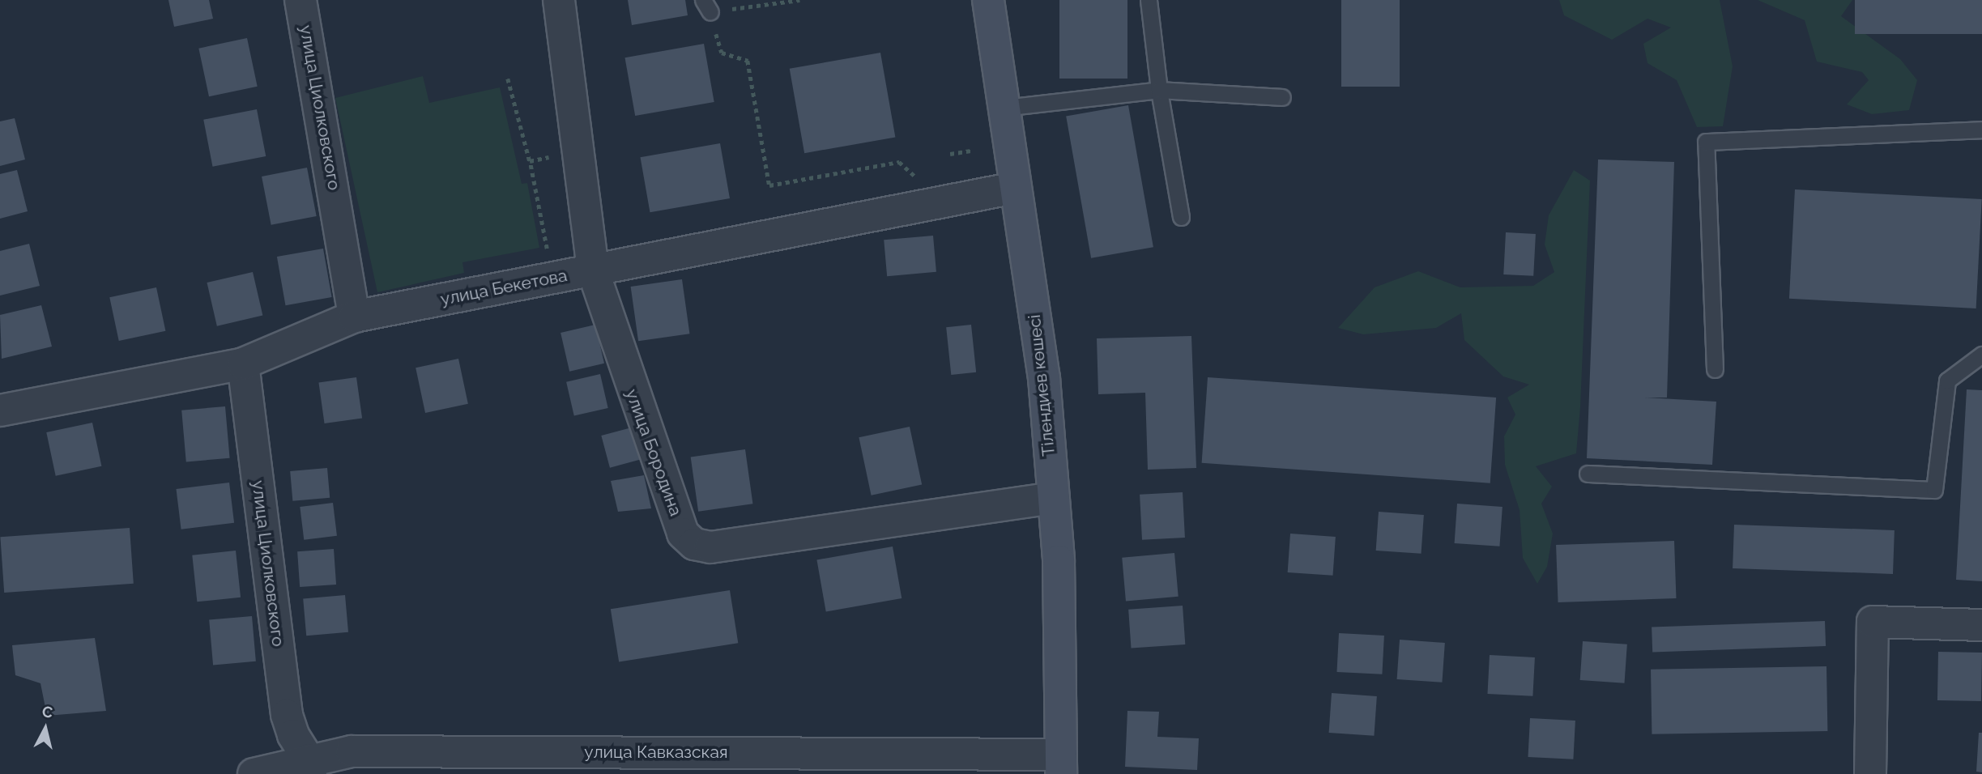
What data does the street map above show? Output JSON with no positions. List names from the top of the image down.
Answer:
{
  "streets": {
    "street": [
      "улица Циолковского",
      "улица Бекетова",
      "Тілендиев көшесі",
      "улица Бородина",
      "улица Кавказская"
    ]
  },
  "crossings": [
    ["улица Циолковского", "улица Бекетова"],
    ["улица Циолковского", "улица Кавказская"],
    ["улица Бекетова", "Тілендиев көшесі"],
    ["улица Бекетова", "улица Бородина"],
    ["Тілендиев көшесі", "улица Бородина"],
    ["Тілендиев көшесі", "улица Кавказская"]
  ],
  "north": "top"
}
